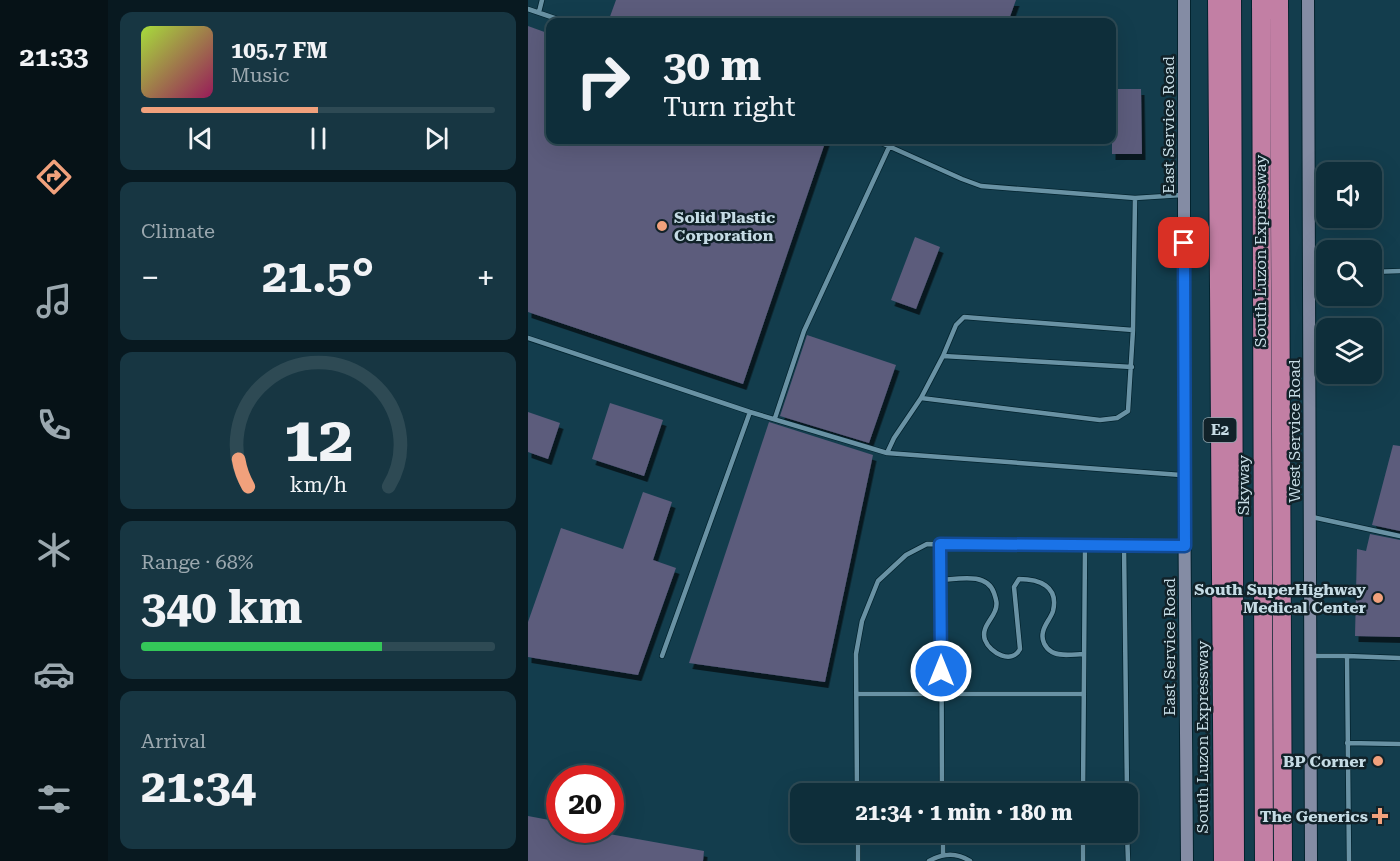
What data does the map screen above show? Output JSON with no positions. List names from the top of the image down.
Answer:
{
  "streets": {
    "highway": ["South Luzon Expressway", "E2", "Skyway"],
    "main road": ["East Service Road", "West Service Road"]
  },
  "places": {
    "other": ["Solid Plastic Corporation", "South SuperHighway Medical Center", "BP Corner"],
    "health": ["The Generics"]
  },
  "page": {
    "tabs": "21:33",
    "turn": ["30 m", "Turn right"],
    "song": ["105.7 FM", "Music"],
    "tile": [
      "Climate",
      ["Range · 68%", "340 km"],
      ["Arrival", "21:34"]
    ],
    "heat": ["−", "21.5°", "+"],
    "limit": "20",
    "trip": "21:34 · 1 min · 180 m",
    "gauge": ["12", "km/h"]
  }
}
